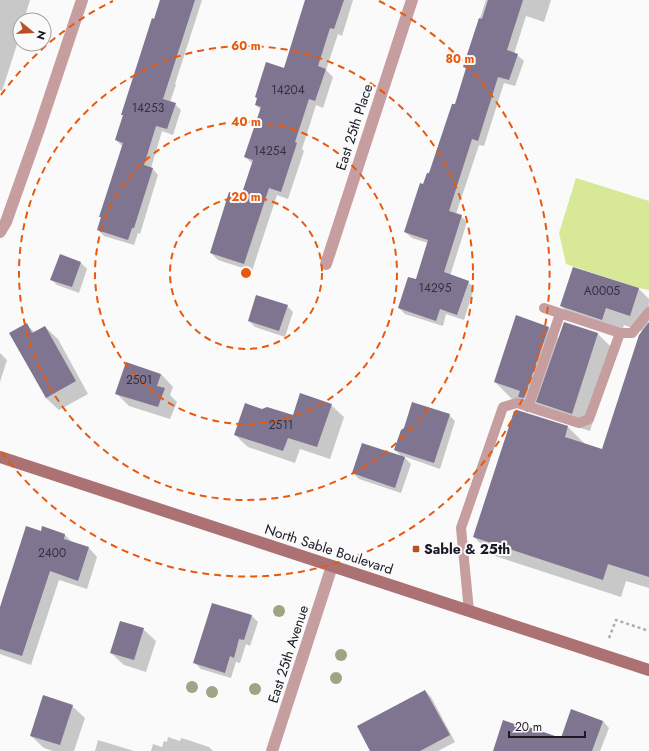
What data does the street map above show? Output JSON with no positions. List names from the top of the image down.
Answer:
{
  "streets": {
    "street": ["East 25th Place", "North Sable Boulevard", "East 25th Avenue"]
  },
  "crossings": [
    ["North Sable Boulevard", "East 25th Avenue"]
  ],
  "places": {
    "transit": ["Sable & 25th"]
  },
  "house_numbers": [
    "14204",
    "14253",
    "14254",
    "14295",
    "A0005",
    "2501",
    "2511",
    "2400"
  ],
  "scale_bar": "20 m",
  "north": "right",
  "rings": [
    "60 m",
    "80 m",
    "40 m",
    "20 m"
  ]
}
